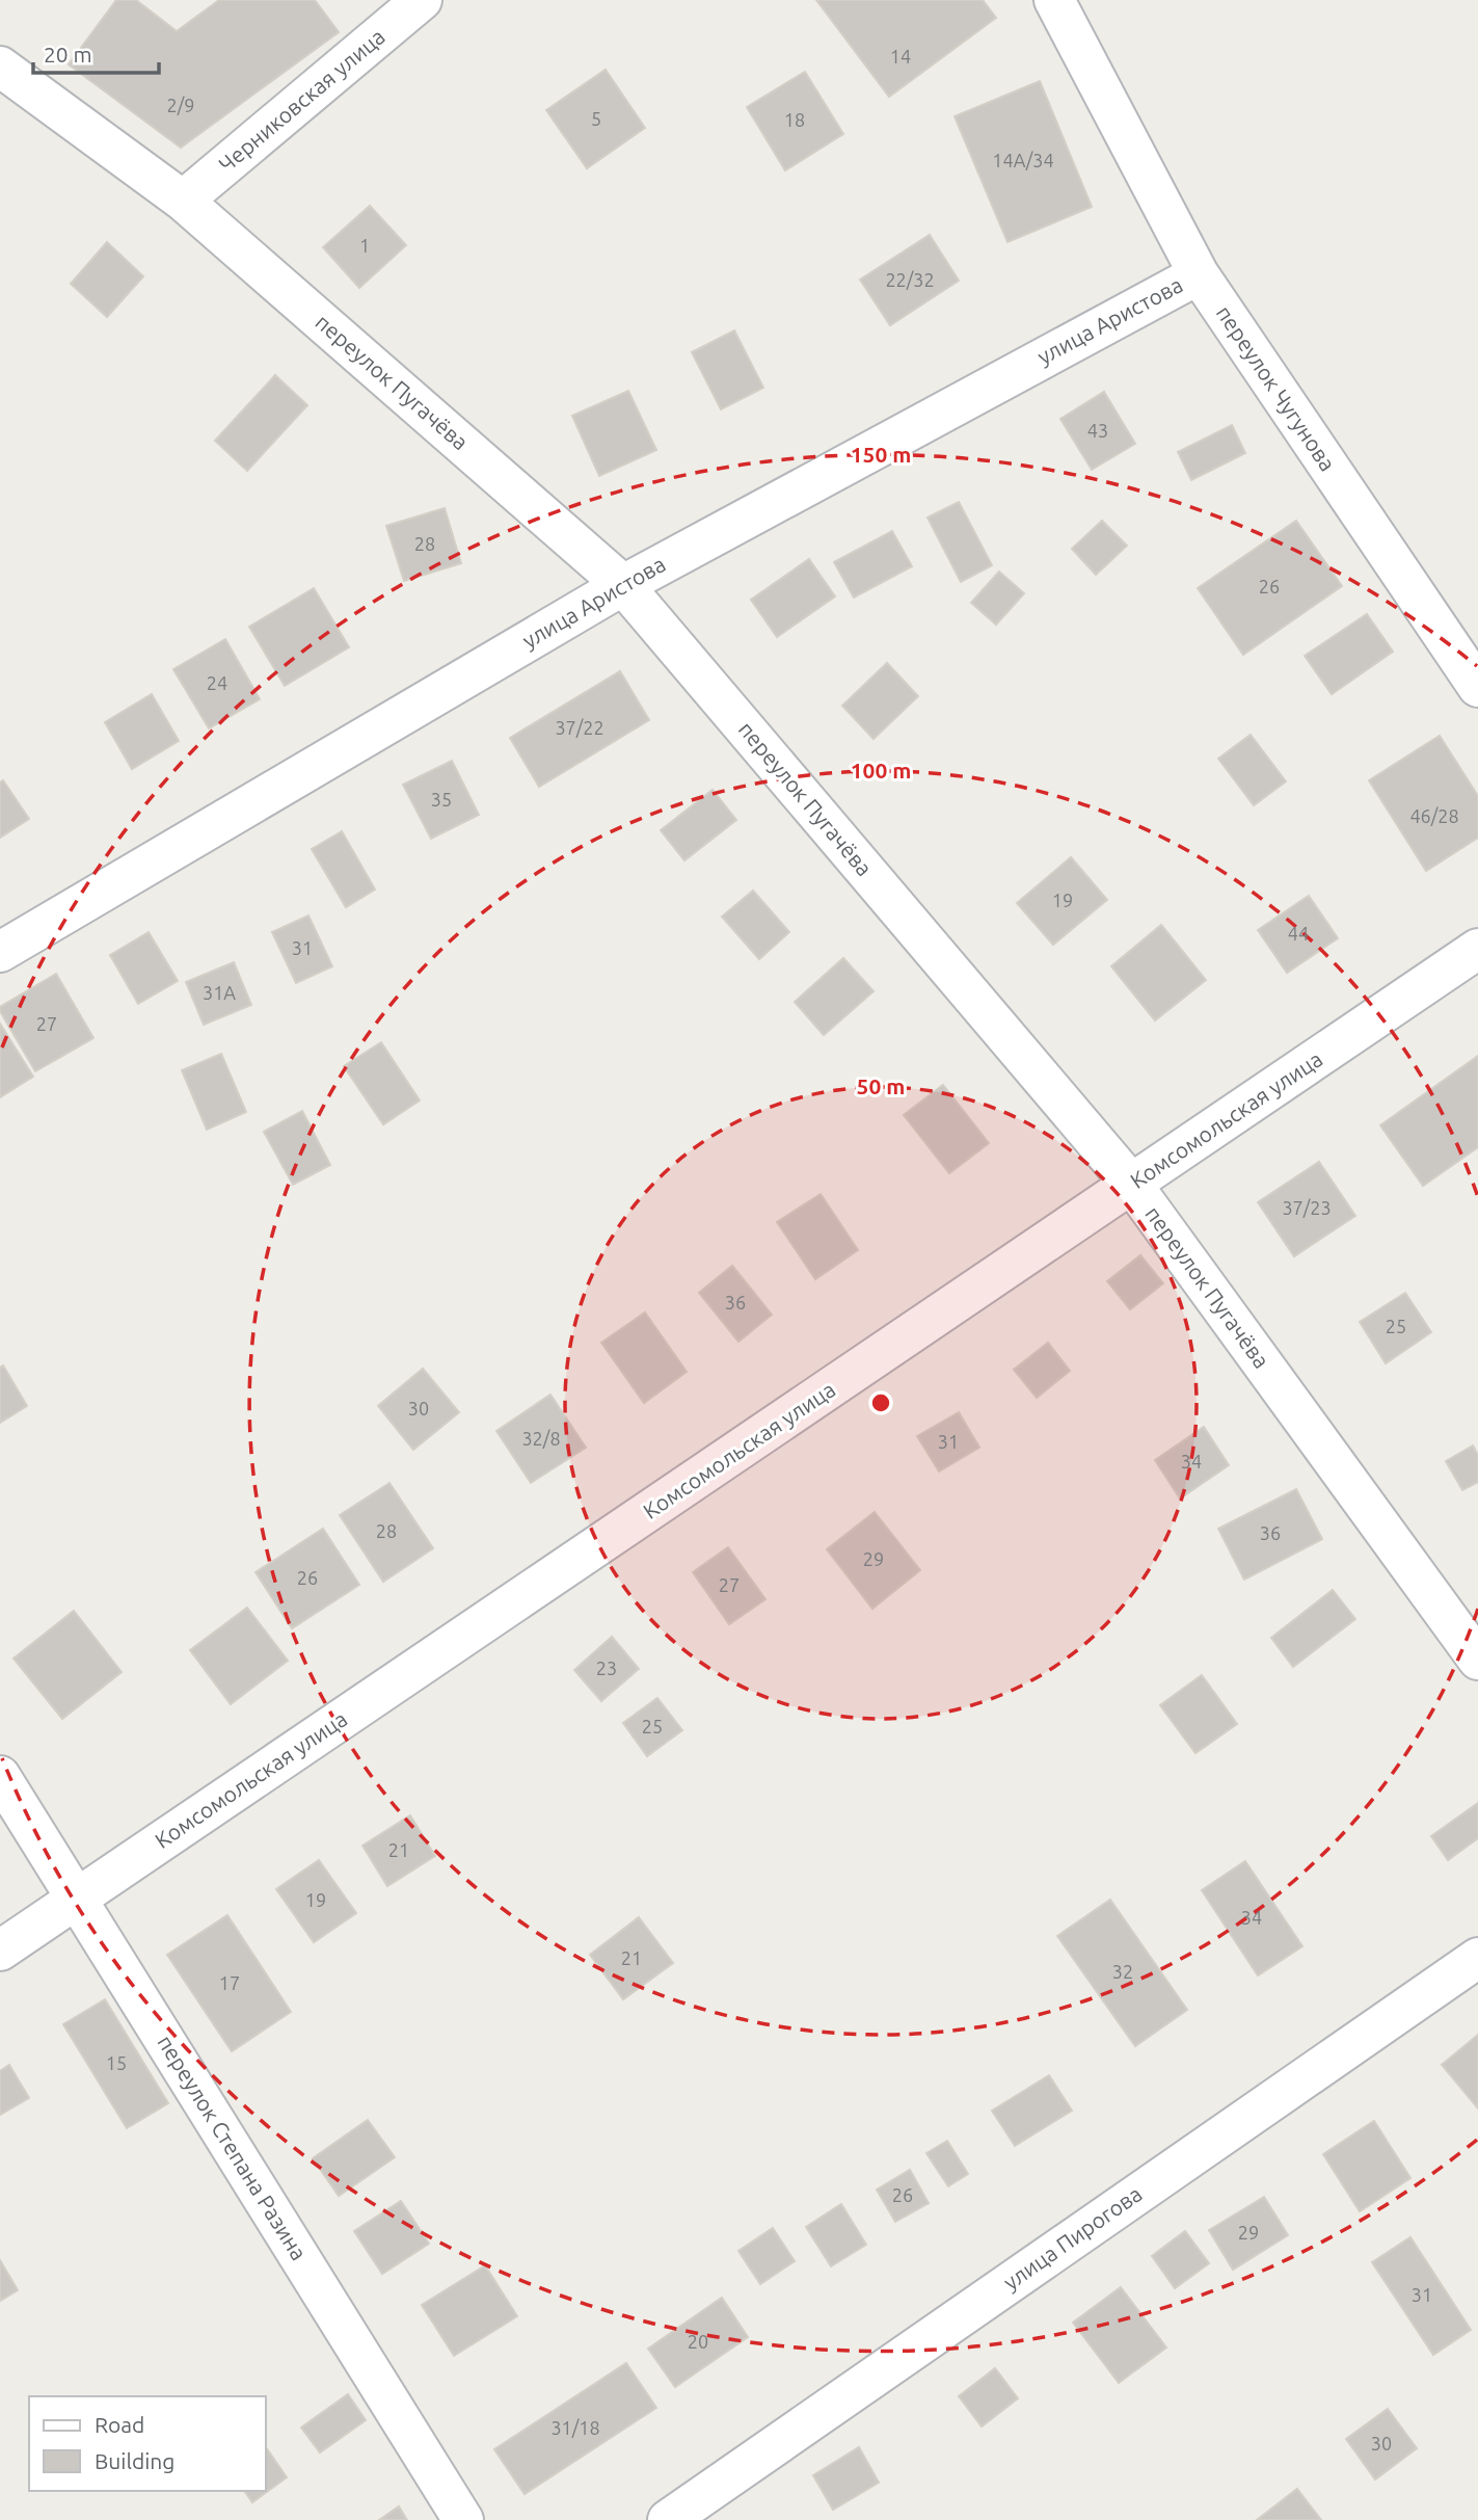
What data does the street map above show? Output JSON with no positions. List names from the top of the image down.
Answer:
{
  "streets": {
    "street": [
      "Черниковская улица",
      "улица Аристова",
      "переулок Пугачёва",
      "переулок Чугунова",
      "Комсомольская улица",
      "переулок Степана Разина",
      "улица Пирогова"
    ]
  },
  "crossings": [
    ["Черниковская улица", "переулок Пугачёва"],
    ["улица Аристова", "переулок Пугачёва"],
    ["улица Аристова", "переулок Чугунова"],
    ["переулок Пугачёва", "Комсомольская улица"],
    ["Комсомольская улица", "переулок Степана Разина"]
  ],
  "house_numbers": [
    "14",
    "2/9",
    "5",
    "18",
    "14А/34",
    "1",
    "22/32",
    "43",
    "28",
    "26",
    "24",
    "37/22",
    "35",
    "46/28",
    "19",
    "44",
    "31",
    "31А",
    "27",
    "37/23",
    "36",
    "25",
    "30",
    "32/8",
    "31",
    "34",
    "28",
    "36",
    "29",
    "26",
    "27",
    "23",
    "25",
    "21",
    "19",
    "34",
    "21",
    "32",
    "17",
    "15",
    "26",
    "29",
    "31",
    "20",
    "31/18",
    "30"
  ],
  "legend": ["Road", "Building"],
  "scale_bar": "20 m",
  "rings": ["150 m", "100 m", "50 m"]
}
